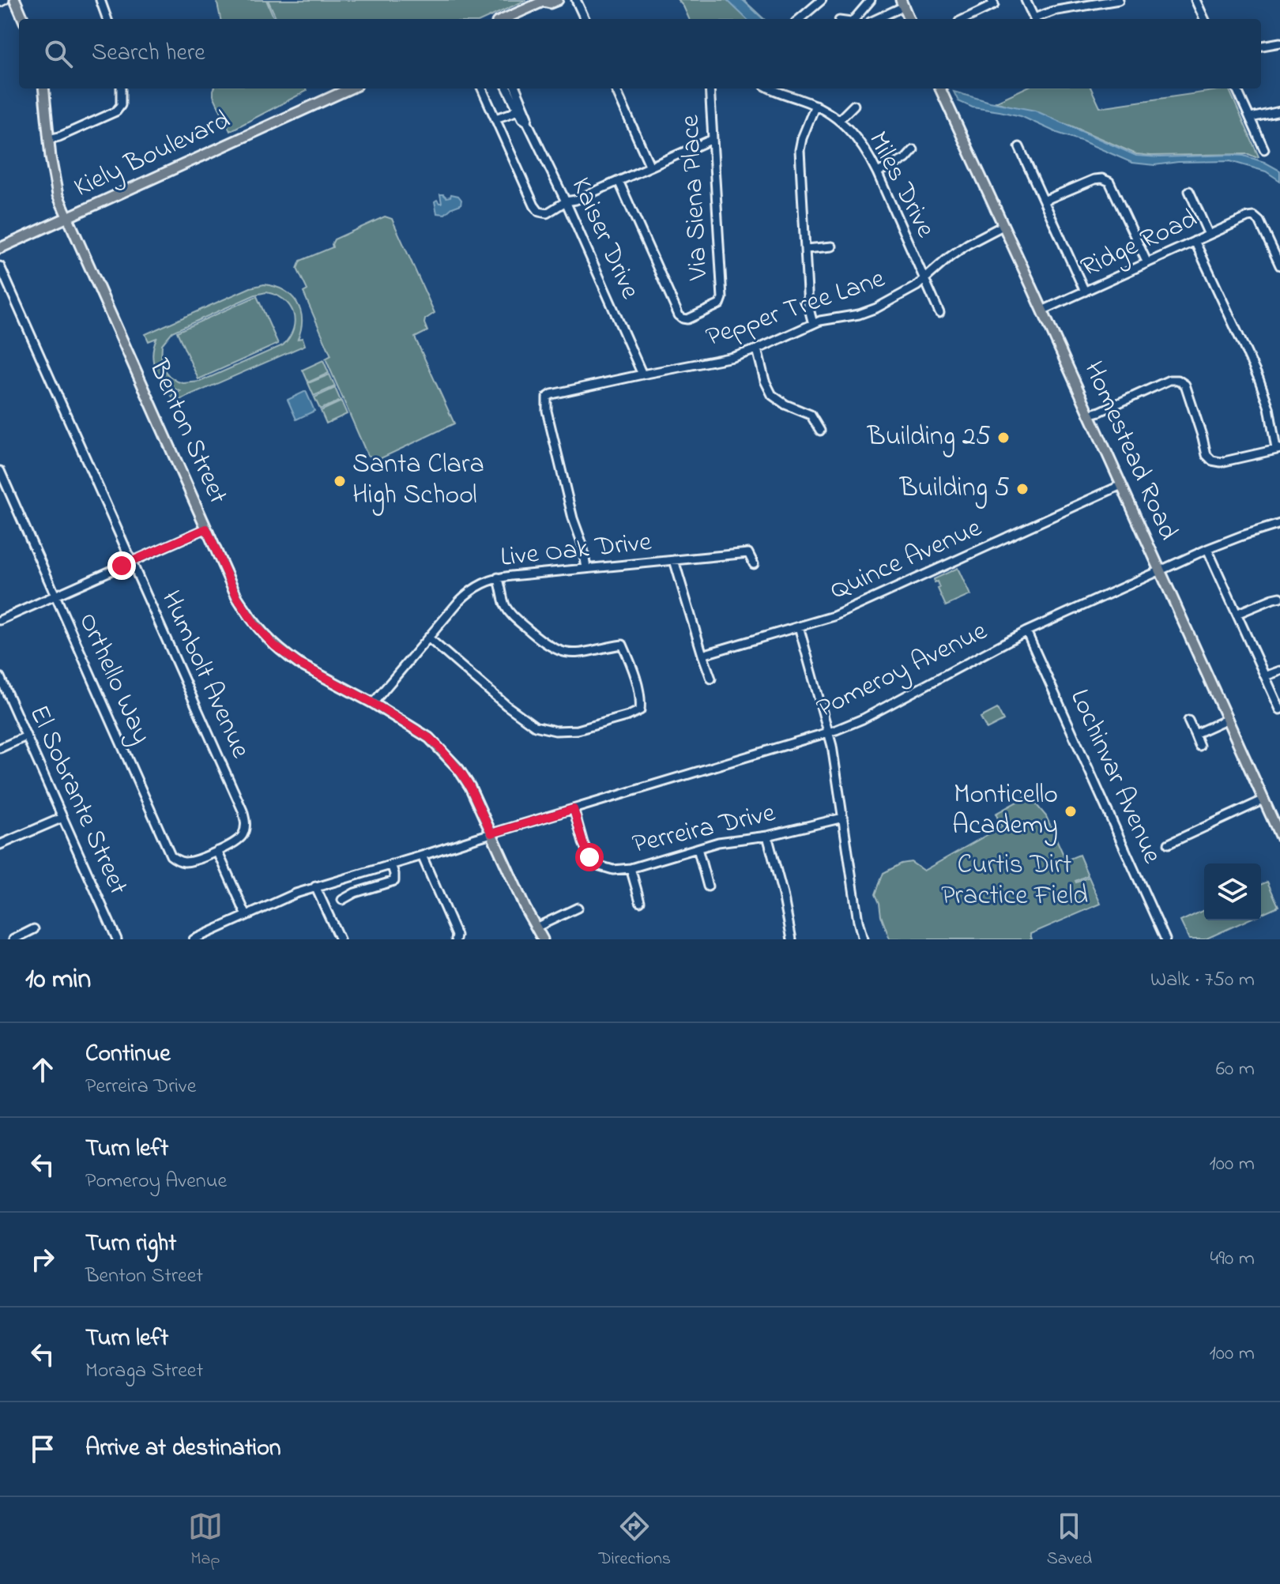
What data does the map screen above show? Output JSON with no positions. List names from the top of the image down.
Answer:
{
  "streets": {
    "main road": ["Kiely Boulevard", "Benton Street", "Homestead Road"],
    "street": [
      "Miles Drive",
      "Via Siena Place",
      "Kaiser Drive",
      "Ridge Road",
      "Pepper Tree Lane",
      "Live Oak Drive",
      "Quince Avenue",
      "Pomeroy Avenue",
      "Humbolt Avenue",
      "Orthello Way",
      "Lochinvar Avenue",
      "El Sobrante Street",
      "Perreira Drive"
    ]
  },
  "crossings": [
    ["Kiely Boulevard", "Benton Street"],
    ["Miles Drive", "Pepper Tree Lane"],
    ["Kaiser Drive", "Pepper Tree Lane"],
    ["Ridge Road", "Homestead Road"],
    ["Pepper Tree Lane", "Homestead Road"],
    ["Pepper Tree Lane", "Live Oak Drive"],
    ["Benton Street", "Live Oak Drive"],
    ["Benton Street", "Pomeroy Avenue"],
    ["Homestead Road", "Quince Avenue"],
    ["Homestead Road", "Pomeroy Avenue"],
    ["Pomeroy Avenue", "Lochinvar Avenue"],
    ["Pomeroy Avenue", "Perreira Drive"],
    ["Humbolt Avenue", "Orthello Way"]
  ],
  "parks": ["Curtis Dirt Practice Field"],
  "places": [
    "Building 25",
    "Santa Clara High School",
    "Building 5",
    "Monticello Academy"
  ],
  "page": {
    "search": "Search here",
    "heading": ["10 min", "Walk · 750 m"],
    "list": [
      ["Continue", "Perreira Drive", "60 m"],
      ["Turn left", "Pomeroy Avenue", "100 m"],
      ["Turn right", "Benton Street", "490 m"],
      ["Turn left", "Moraga Street", "100 m"],
      "Arrive at destination"
    ],
    "nav": ["Map", "Directions", "Saved"]
  }
}
